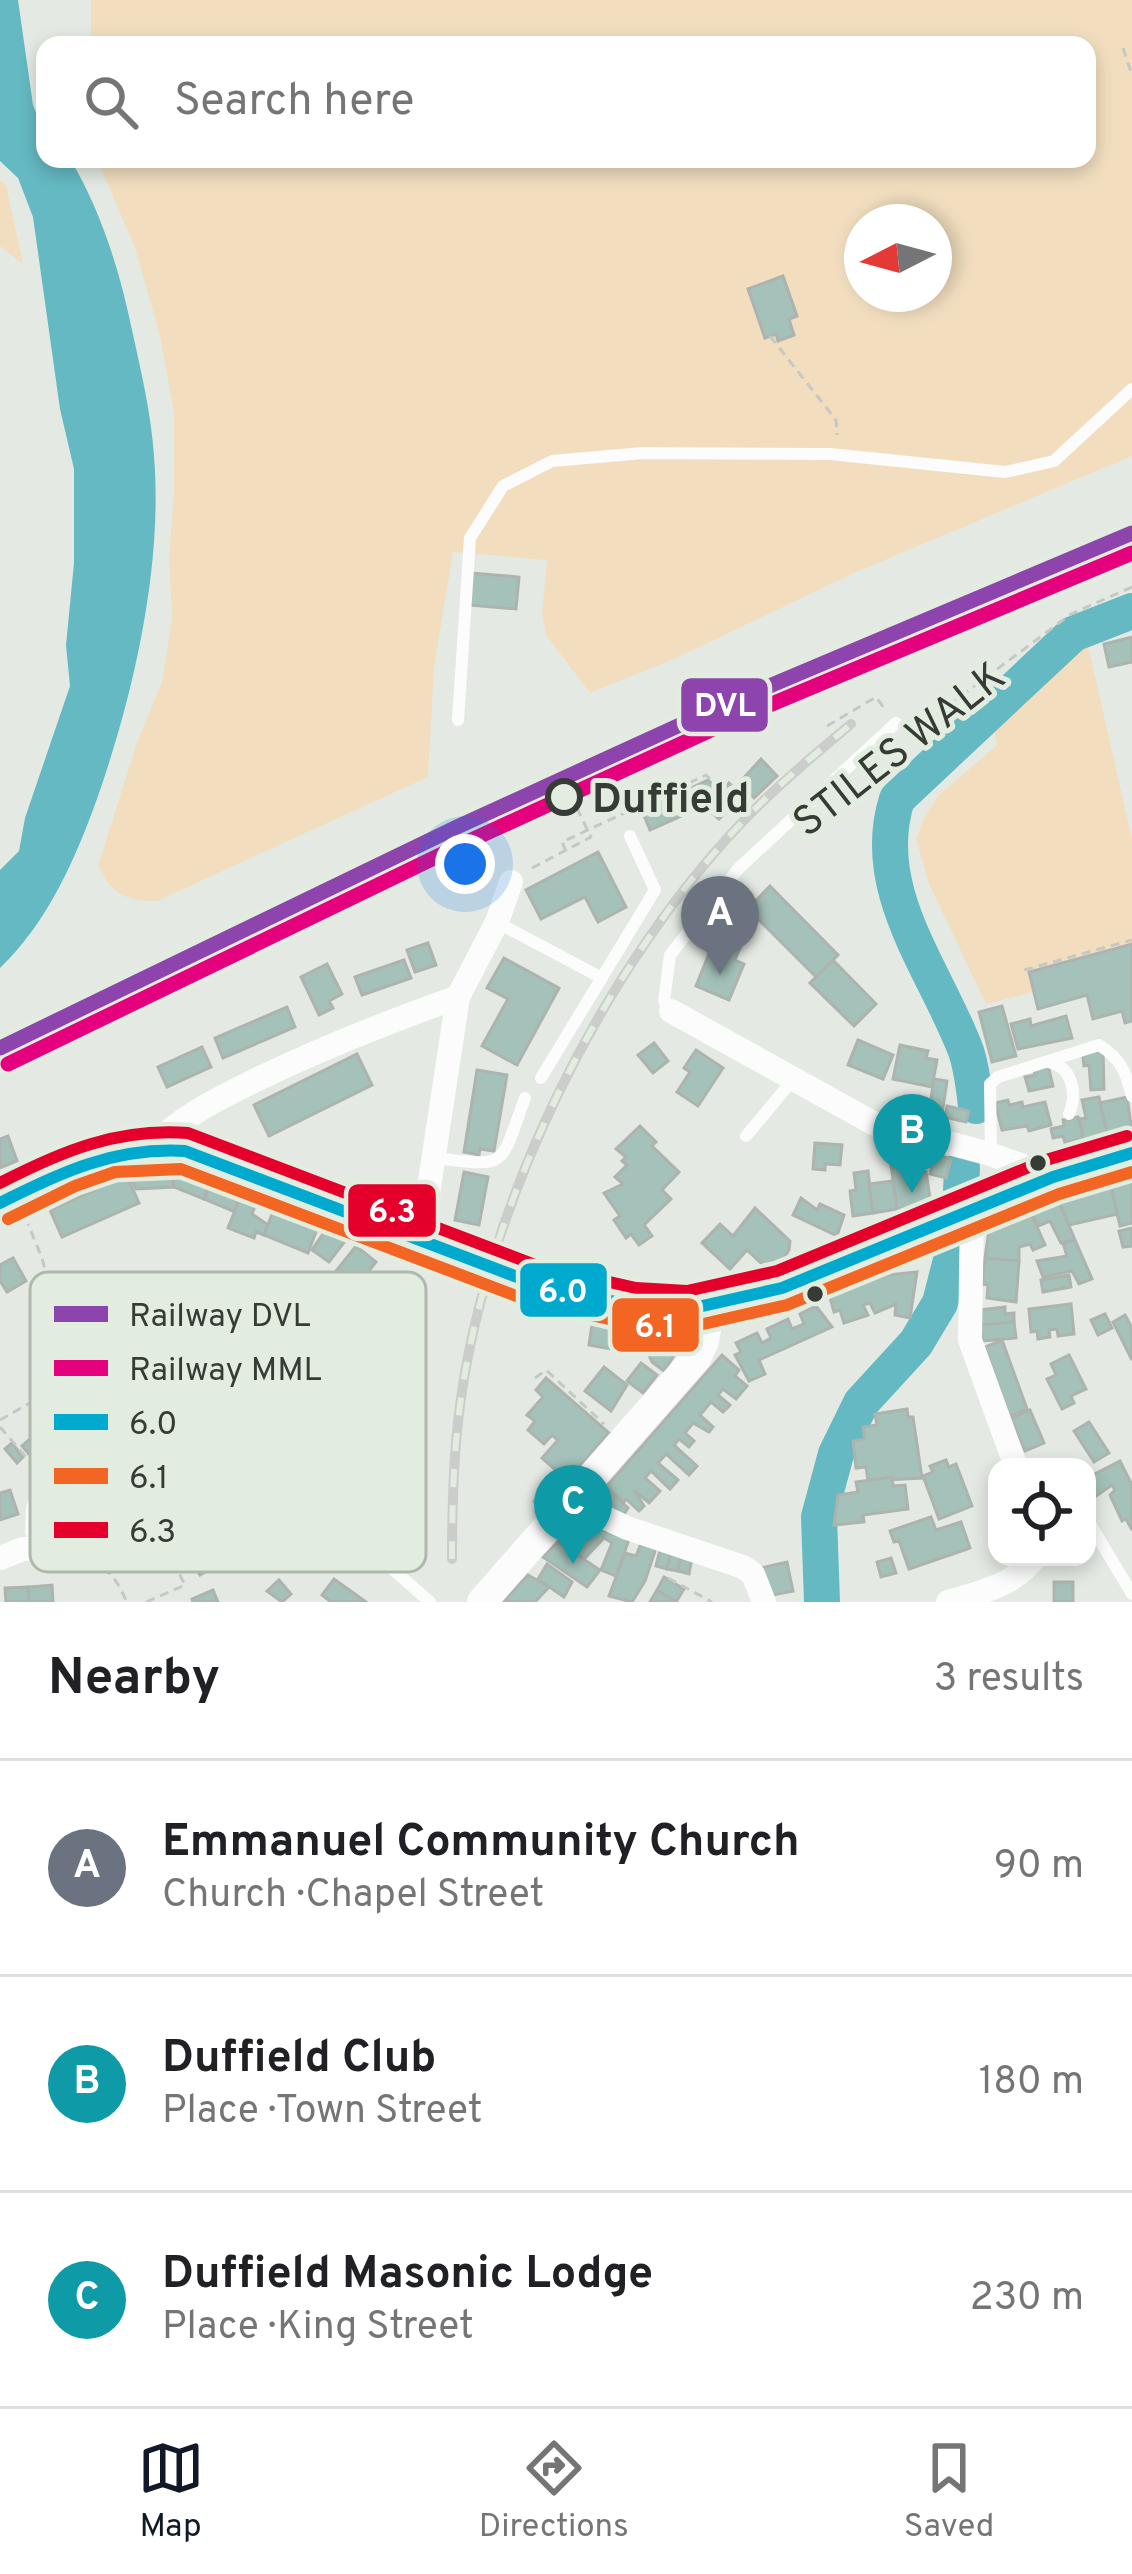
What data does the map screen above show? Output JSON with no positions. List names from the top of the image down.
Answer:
{
  "streets": {
    "path": ["STILES WALK"]
  },
  "places": ["Duffield"],
  "lines": [
    "rail line DVL",
    "rail line MML",
    "transit line 6.3",
    "transit line 6.0",
    "transit line 6.1"
  ],
  "legend": [
    "Railway DVL",
    "Railway MML",
    "6.0",
    "6.1",
    "6.3"
  ],
  "north": "left",
  "page": {
    "search": "Search here",
    "pins": ["A", "B", "C"],
    "heading": ["Nearby", "3 results"],
    "list": [
      {
        "mark": "A",
        "name": "Emmanuel Community Church",
        "note": "Church · Chapel Street",
        "value": "90 m"
      },
      {
        "mark": "B",
        "name": "Duffield Club",
        "note": "Place · Town Street",
        "value": "180 m"
      },
      {
        "mark": "C",
        "name": "Duffield Masonic Lodge",
        "note": "Place · King Street",
        "value": "230 m"
      }
    ],
    "nav": ["Map", "Directions", "Saved"]
  }
}
